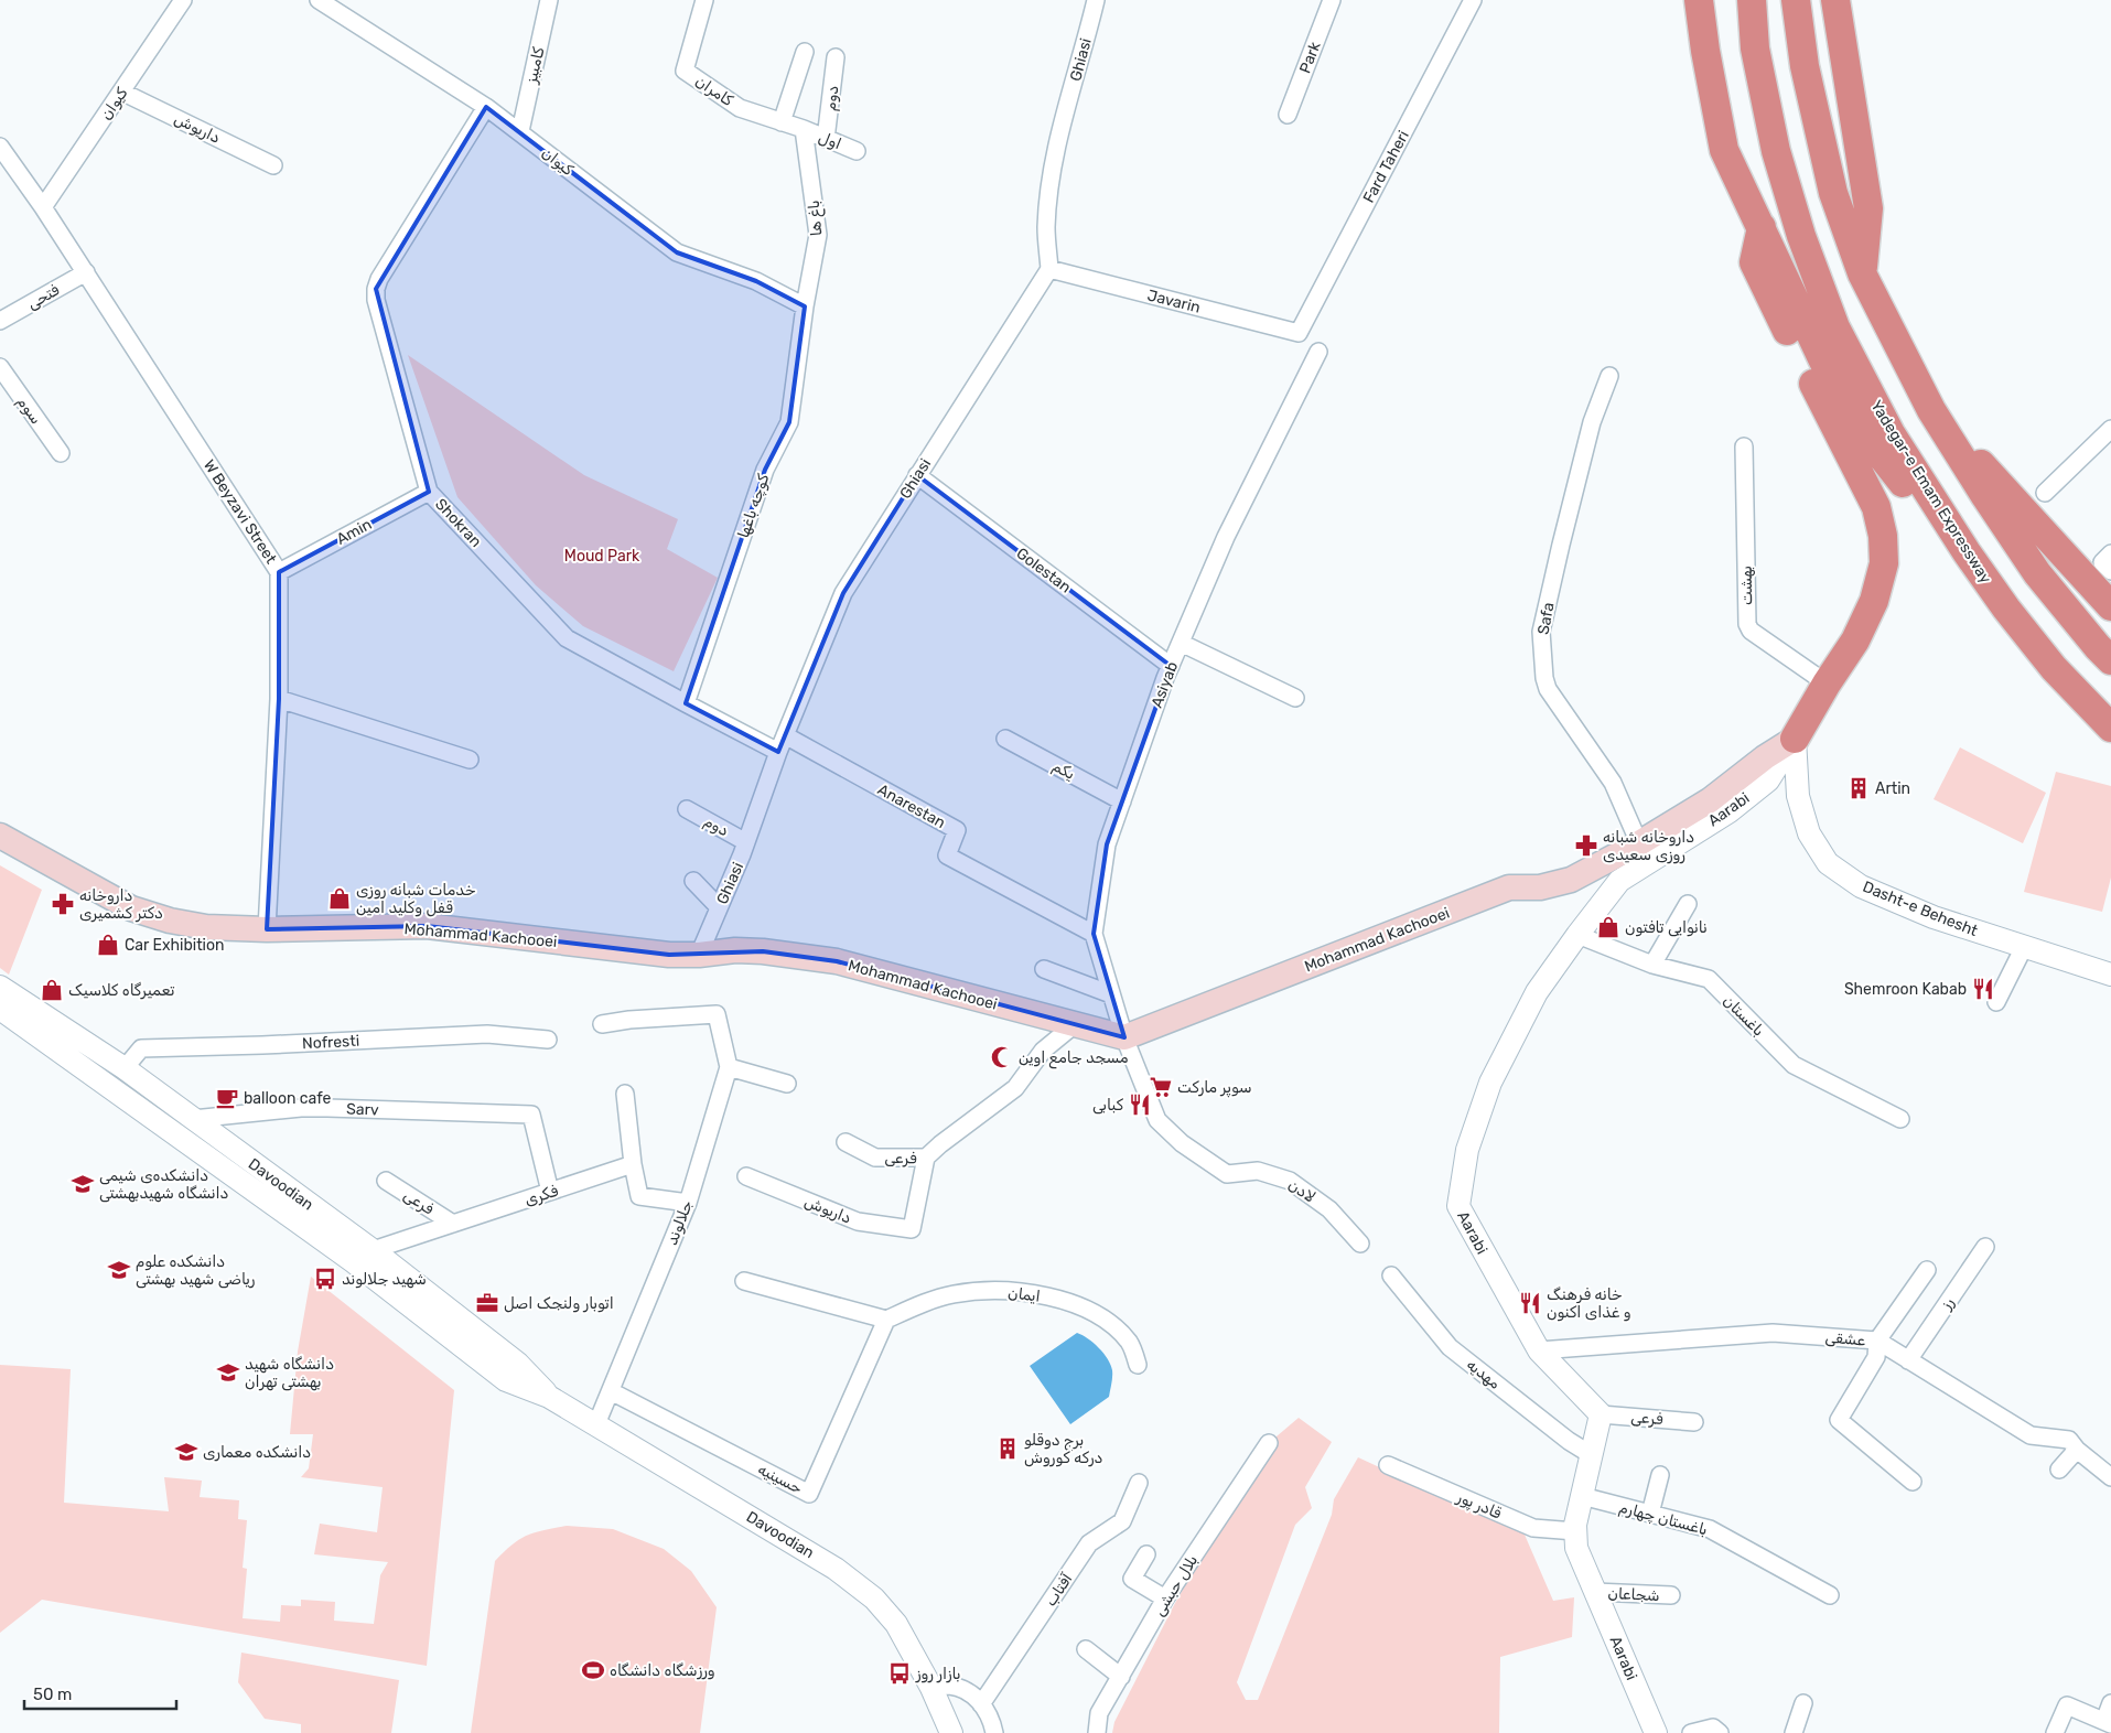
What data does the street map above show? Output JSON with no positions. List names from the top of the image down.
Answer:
{
  "streets": {
    "highway": ["Yadegar-e Emam Expressway"],
    "main road": ["Mohammad Kachooei"],
    "street": [
      "Park",
      "Ghiasi",
      "کامبیز",
      "کامران",
      "دوم",
      "کیوان",
      "داریوش",
      "اول",
      "Fard Taheri",
      "باغ ها",
      "فتحی",
      "Javarin",
      "سوم",
      "کوچه باغها",
      "W Beyzavi Street",
      "Shokran",
      "Amin",
      "Golestan",
      "بهشت",
      "Safa",
      "Asiyab",
      "یکم",
      "Anarestan",
      "Aarabi",
      "Dasht-e Behesht",
      "باغستان",
      "Nofresti",
      "Sarv",
      "فرعی",
      "Davoodian",
      "لادن",
      "فکری",
      "جلالوند",
      "ایمان",
      "رز",
      "عشقی",
      "مهدیه",
      "حسینیه",
      "قادر پور",
      "باغستان چهارم",
      "بلال حبشی",
      "آفتاب",
      "شجاعان"
    ]
  },
  "crossings": [
    ["Ghiasi", "دوم"],
    ["Ghiasi", "Javarin"],
    ["Ghiasi", "Shokran"],
    ["Ghiasi", "Golestan"],
    ["Ghiasi", "Anarestan"],
    ["Ghiasi", "Mohammad Kachooei"],
    ["کامبیز", "کیوان"],
    ["کامران", "اول"],
    ["کامران", "باغ ها"],
    ["دوم", "اول"],
    ["کیوان", "داریوش"],
    ["کیوان", "باغ ها"],
    ["کیوان", "کوچه باغها"],
    ["کیوان", "W Beyzavi Street"],
    ["کیوان", "Shokran"],
    ["داریوش", "فرعی"],
    ["اول", "باغ ها"],
    ["Fard Taheri", "Javarin"],
    ["باغ ها", "کوچه باغها"],
    ["فتحی", "W Beyzavi Street"],
    ["کوچه باغها", "Shokran"],
    ["W Beyzavi Street", "Amin"],
    ["W Beyzavi Street", "Mohammad Kachooei"],
    ["Shokran", "Amin"],
    ["Shokran", "Anarestan"],
    ["Golestan", "Asiyab"],
    ["Safa", "Mohammad Kachooei"],
    ["Asiyab", "یکم"],
    ["Asiyab", "Anarestan"],
    ["Asiyab", "Mohammad Kachooei"],
    ["Asiyab", "لادن"],
    ["Aarabi", "Dasht-e Behesht"],
    ["Aarabi", "Mohammad Kachooei"],
    ["Aarabi", "باغستان"],
    ["Aarabi", "فرعی"],
    ["Aarabi", "عشقی"],
    ["Aarabi", "مهدیه"],
    ["Aarabi", "قادر پور"],
    ["Aarabi", "باغستان چهارم"],
    ["Aarabi", "شجاعان"],
    ["Dasht-e Behesht", "Mohammad Kachooei"],
    ["Mohammad Kachooei", "لادن"],
    ["Nofresti", "Davoodian"],
    ["Sarv", "Davoodian"],
    ["Sarv", "فکری"],
    ["فرعی", "فکری"],
    ["Davoodian", "فکری"],
    ["Davoodian", "جلالوند"],
    ["جلالوند", "حسینیه"],
    ["ایمان", "حسینیه"],
    ["رز", "عشقی"]
  ],
  "parks": ["Moud Park"],
  "places": {
    "building": ["Artin", "برج دوقلو درکه کوروش"],
    "pharmacy": ["داروخانه شبانه روزی سعیدی", "داروخانه دکتر کشمیری"],
    "shop": [
      "خدمات شبانه روزی قفل وکلید امین",
      "نانوایی تافتون",
      "Car Exhibition",
      "تعمیرگاه کلاسیک"
    ],
    "restaurant": ["Shemroon Kabab", "کبابی", "خانه فرهنگ و غذای اکنون"],
    "mosque": ["مسجد جامع اوین"],
    "supermarket": ["سوپر مارکت"],
    "cafe": ["balloon cafe"],
    "school or university": [
      "دانشکده‌ی شیمی دانشگاه شهیدبهشتی",
      "دانشکده علوم ریاضی شهید بهشتی",
      "دانشگاه شهید بهشتی تهران",
      "دانشکده معماری"
    ],
    "bus stop": ["شهید جلالوند", "بازار روز"],
    "office": ["اتوبار ولنجک اصل"],
    "sports": ["ورزشگاه دانشگاه"]
  },
  "scale_bar": "50 m"
}
